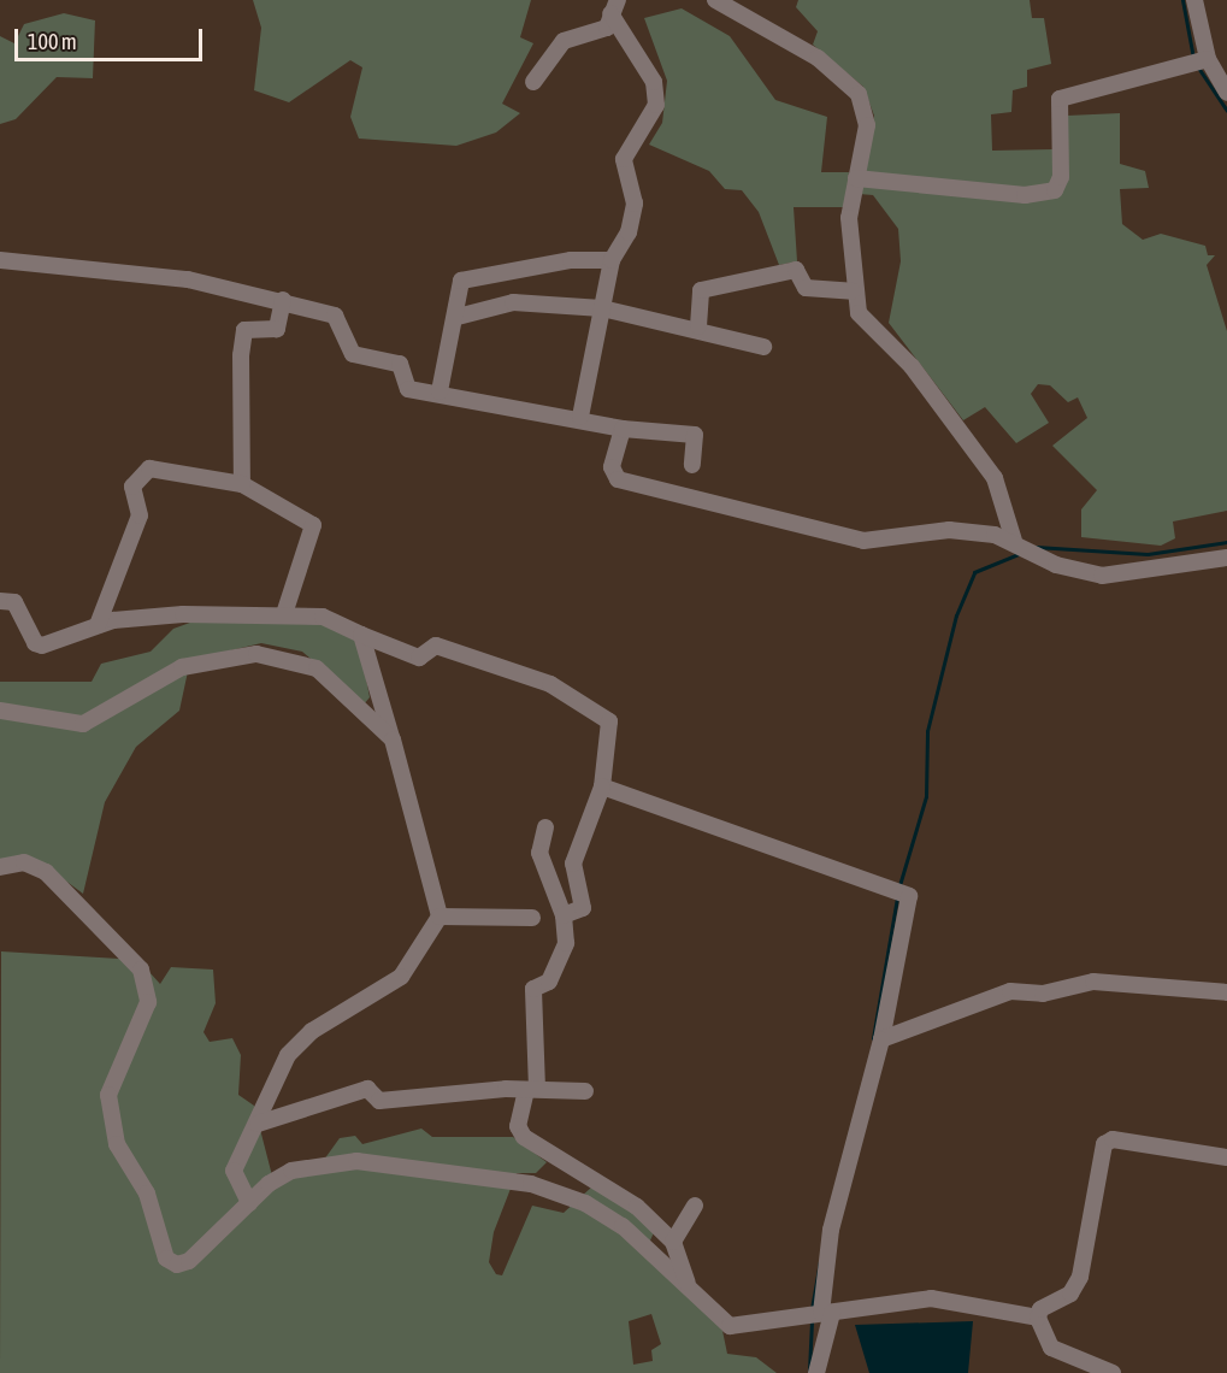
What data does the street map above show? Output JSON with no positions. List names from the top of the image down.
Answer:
{
  "scale_bar": "100 m"
}
